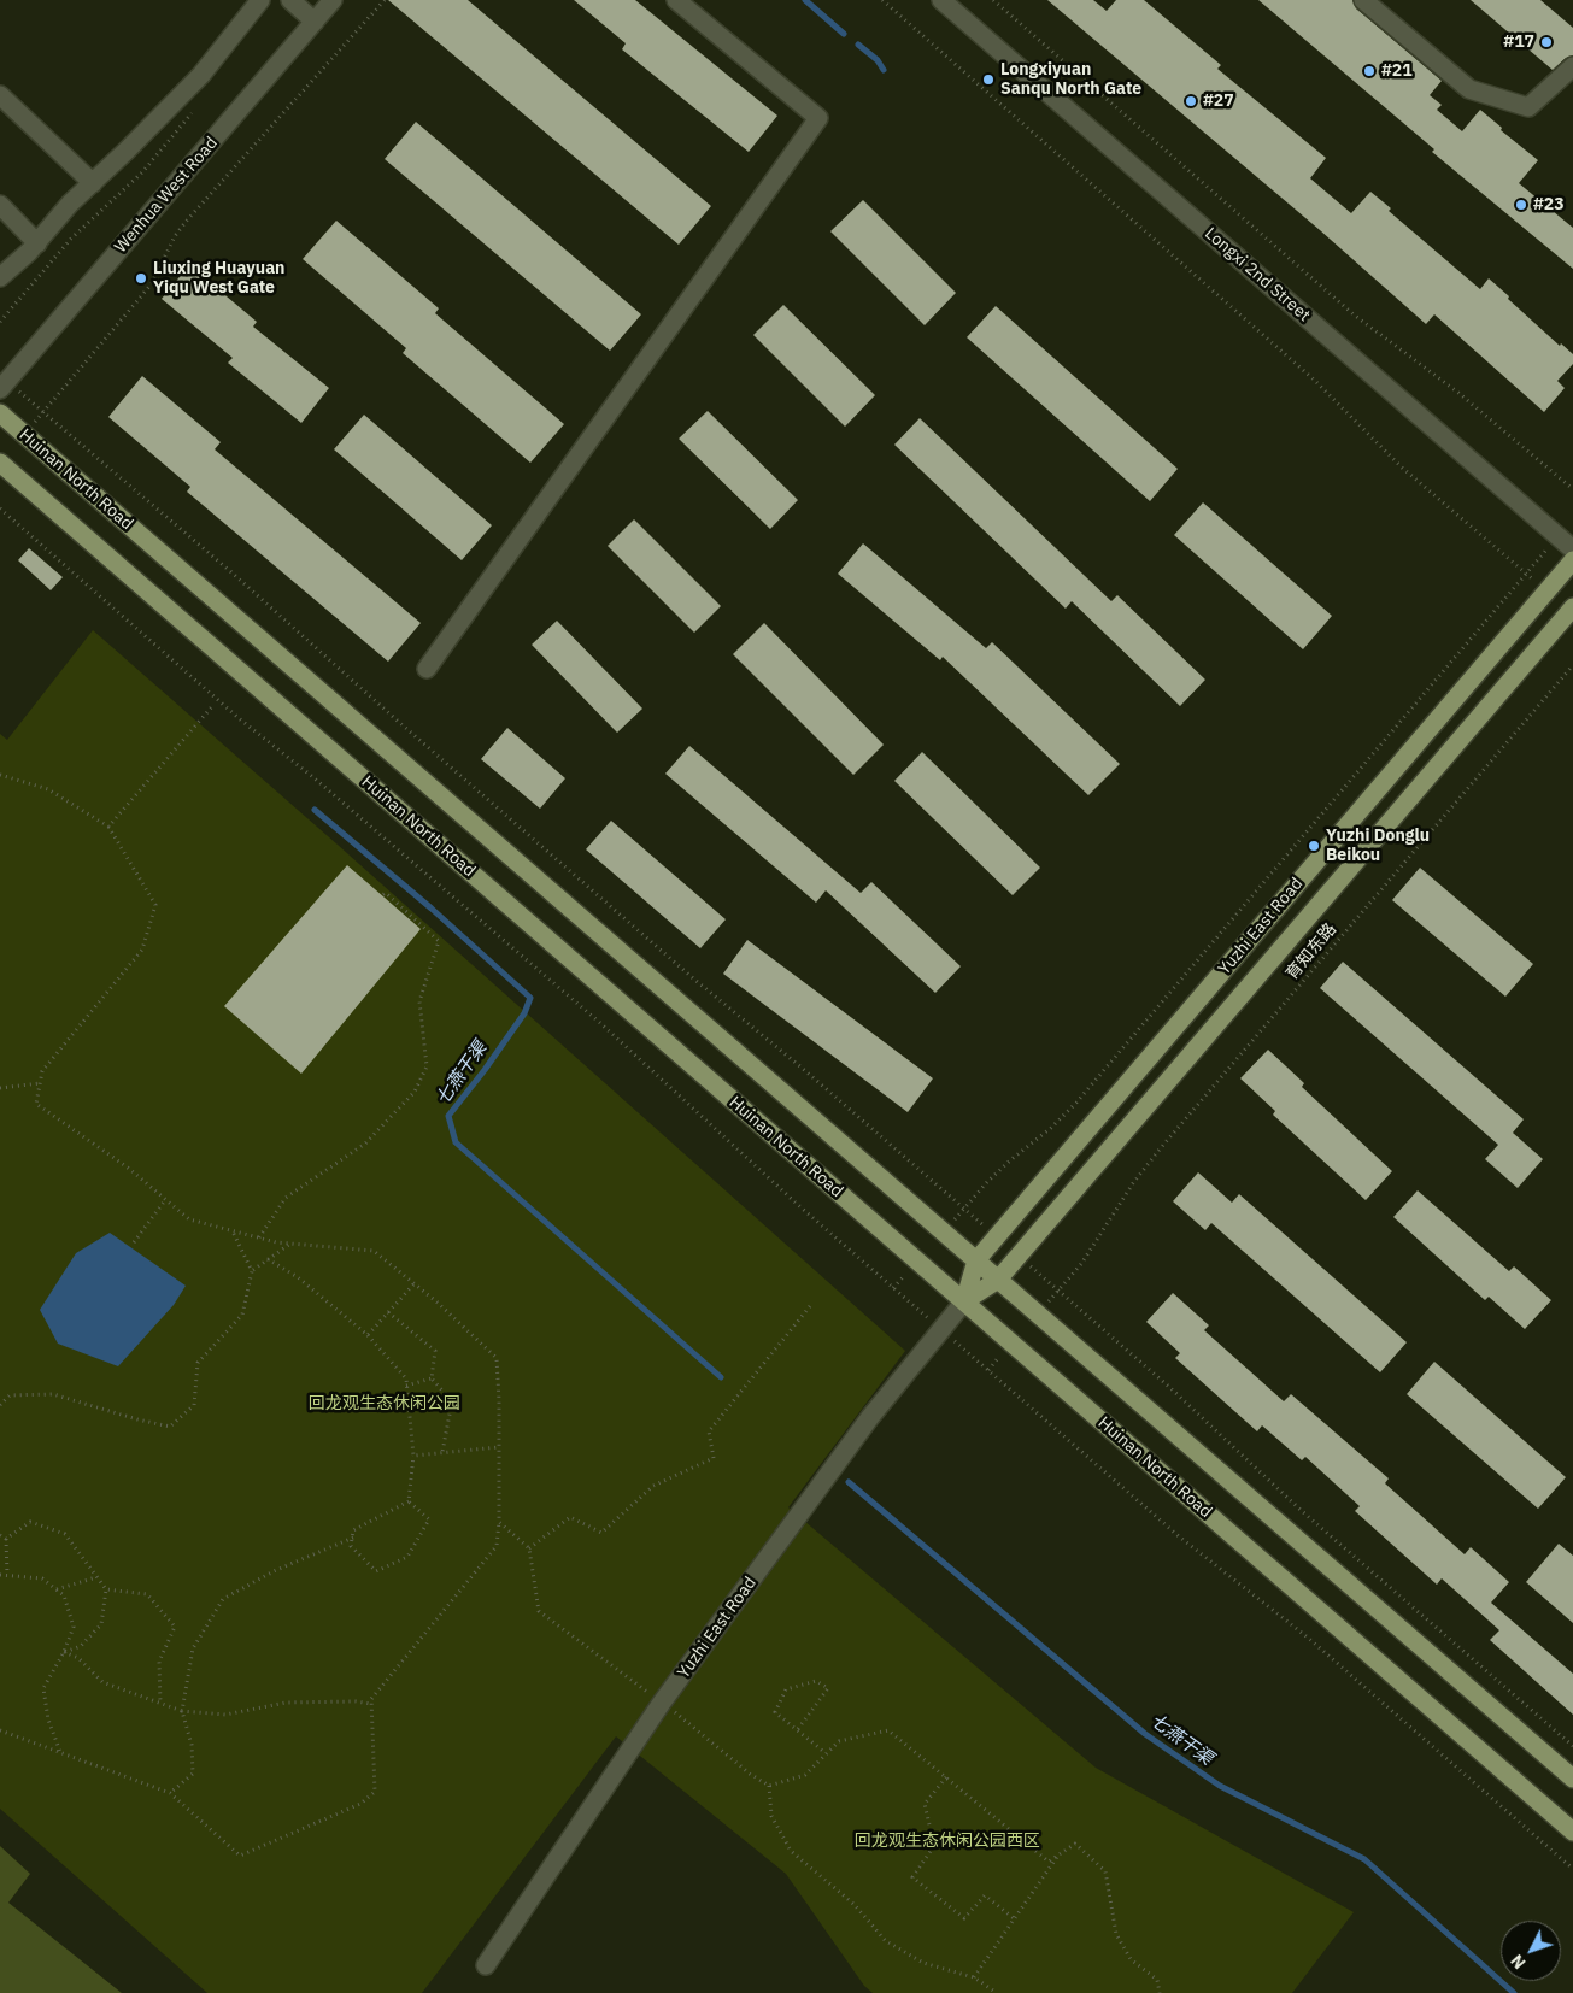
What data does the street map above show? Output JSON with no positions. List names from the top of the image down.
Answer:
{
  "streets": {
    "main road": ["Huinan North Road", "Yuzhi East Road"],
    "street": ["Wenhua West Road", "Longxi 2nd Street"],
    "path": ["育知东路"]
  },
  "crossings": [
    ["Huinan North Road", "Yuzhi East Road"]
  ],
  "water": ["七燕干渠"],
  "parks": ["回龙观生态休闲公园", "回龙观生态休闲公园西区"],
  "places": [
    "#17",
    "#21",
    "Longxiyuan Sanqu North Gate",
    "#27",
    "#23",
    "Liuxing Huayuan Yiqu West Gate",
    "Yuzhi Donglu Beikou"
  ],
  "north": "bottom left"
}
